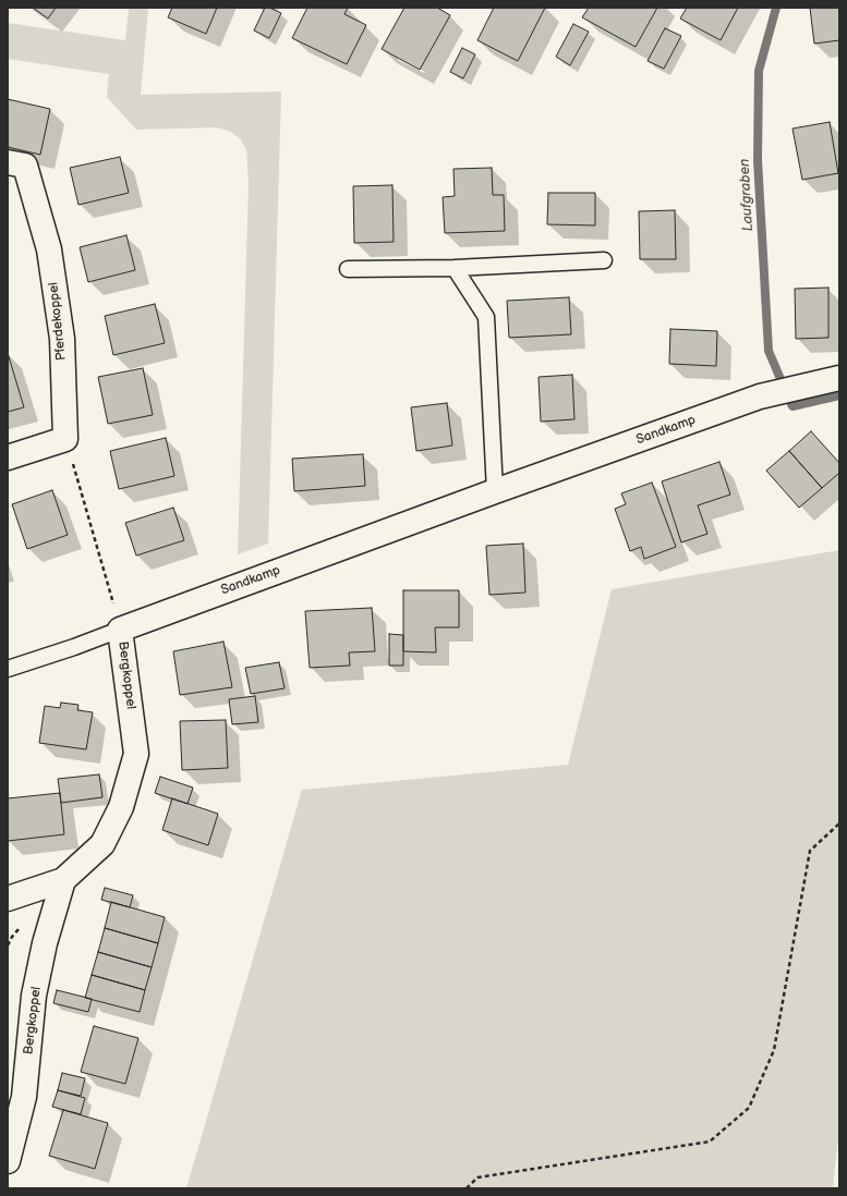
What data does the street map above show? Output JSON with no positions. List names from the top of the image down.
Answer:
{
  "streets": {
    "street": ["Pferdekoppel", "Sandkamp", "Bergkoppel"]
  },
  "crossings": [
    ["Sandkamp", "Bergkoppel"]
  ],
  "water": ["Laufgraben"]
}
